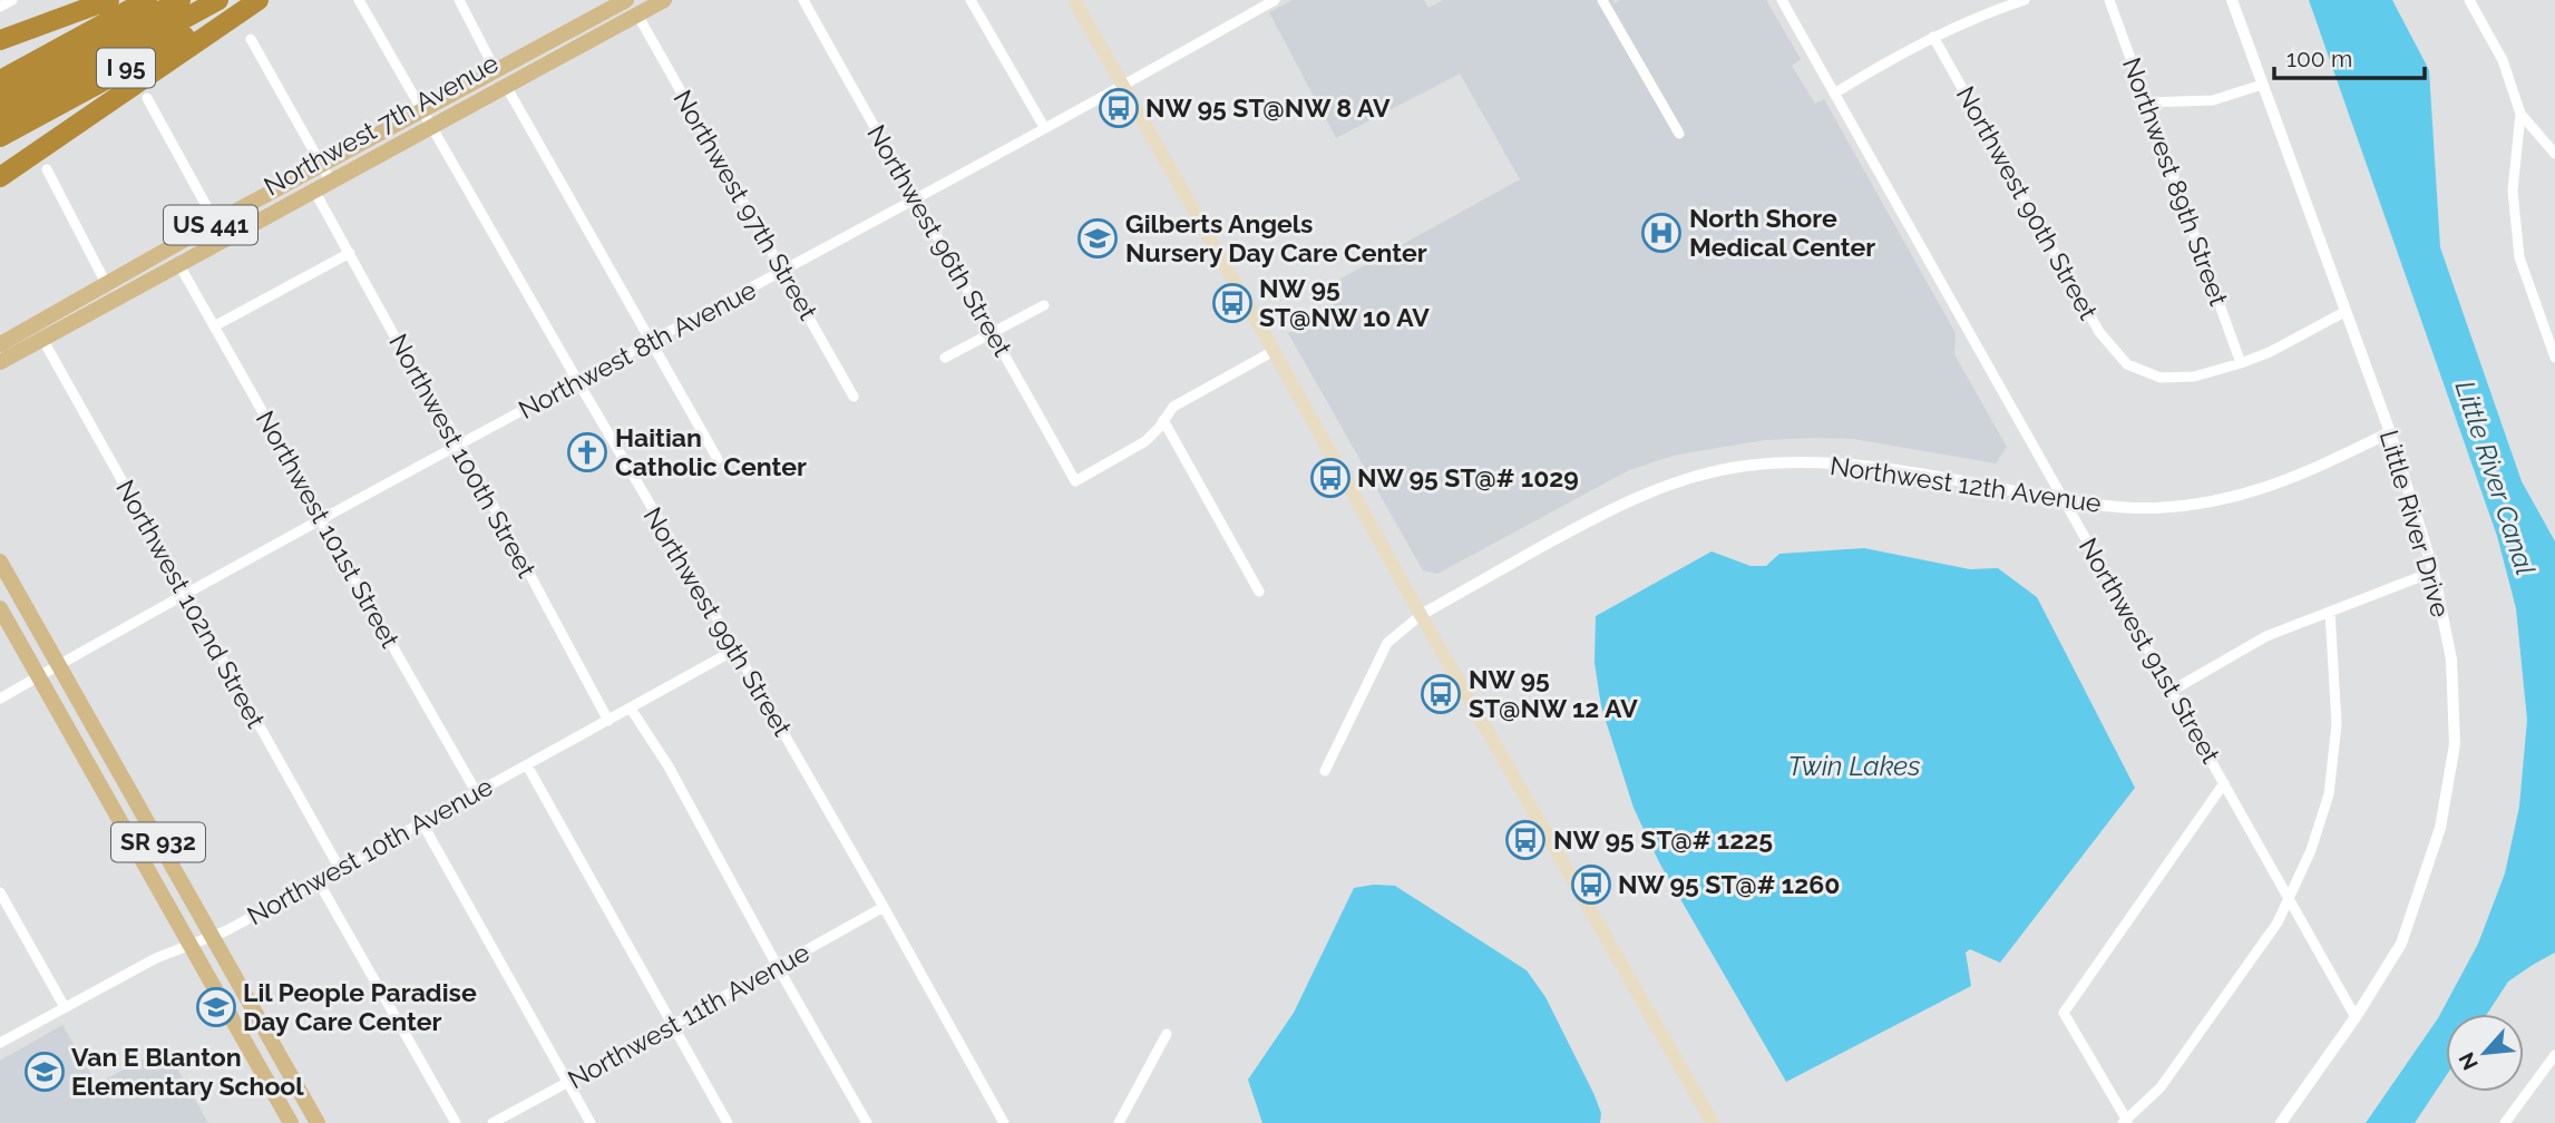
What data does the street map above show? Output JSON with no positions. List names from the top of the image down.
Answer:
{
  "streets": {
    "highway": ["I 95"],
    "main road": ["Northwest 7th Avenue", "US 441", "SR 932"],
    "street": [
      "Northwest 89th Street",
      "Northwest 90th Street",
      "Northwest 97th Street",
      "Northwest 96th Street",
      "Northwest 8th Avenue",
      "Northwest 100th Street",
      "Northwest 12th Avenue",
      "Little River Drive",
      "Northwest 101st Street",
      "Northwest 102nd Street",
      "Northwest 99th Street",
      "Northwest 91st Street",
      "Northwest 10th Avenue",
      "Northwest 11th Avenue"
    ]
  },
  "crossings": [
    ["Northwest 7th Avenue", "Northwest 97th Street"],
    ["Northwest 7th Avenue", "Northwest 100th Street"],
    ["Northwest 7th Avenue", "Northwest 101st Street"],
    ["Northwest 7th Avenue", "Northwest 102nd Street"],
    ["Northwest 7th Avenue", "Northwest 99th Street"],
    ["Northwest 89th Street", "Northwest 90th Street"],
    ["Northwest 97th Street", "Northwest 8th Avenue"],
    ["Northwest 96th Street", "Northwest 8th Avenue"],
    ["Northwest 8th Avenue", "Northwest 100th Street"],
    ["Northwest 8th Avenue", "Northwest 101st Street"],
    ["Northwest 8th Avenue", "Northwest 102nd Street"],
    ["Northwest 8th Avenue", "Northwest 99th Street"],
    ["Northwest 8th Avenue", "SR 932"],
    ["Northwest 100th Street", "Northwest 10th Avenue"],
    ["Northwest 12th Avenue", "Little River Drive"],
    ["Northwest 12th Avenue", "Northwest 91st Street"],
    ["Little River Drive", "Northwest 91st Street"],
    ["Northwest 101st Street", "Northwest 10th Avenue"],
    ["Northwest 102nd Street", "Northwest 10th Avenue"],
    ["Northwest 99th Street", "Northwest 10th Avenue"],
    ["Northwest 99th Street", "Northwest 11th Avenue"],
    ["SR 932", "Northwest 10th Avenue"]
  ],
  "water": ["Little River Canal", "Twin Lakes"],
  "places": {
    "bus stop": [
      "NW 95 ST@NW 8 AV",
      "NW 95 ST@NW 10 AV",
      "NW 95 ST@# 1029",
      "NW 95 ST@NW 12 AV",
      "NW 95 ST@# 1225",
      "NW 95 ST@# 1260"
    ],
    "hospital": ["North Shore Medical Center"],
    "school or university": ["Gilberts Angels Nursery Day Care Center", "Lil People Paradise Day Care Center", "Van E Blanton Elementary School"],
    "church": ["Haitian Catholic Center"]
  },
  "scale_bar": "100 m",
  "north": "bottom left"
}
